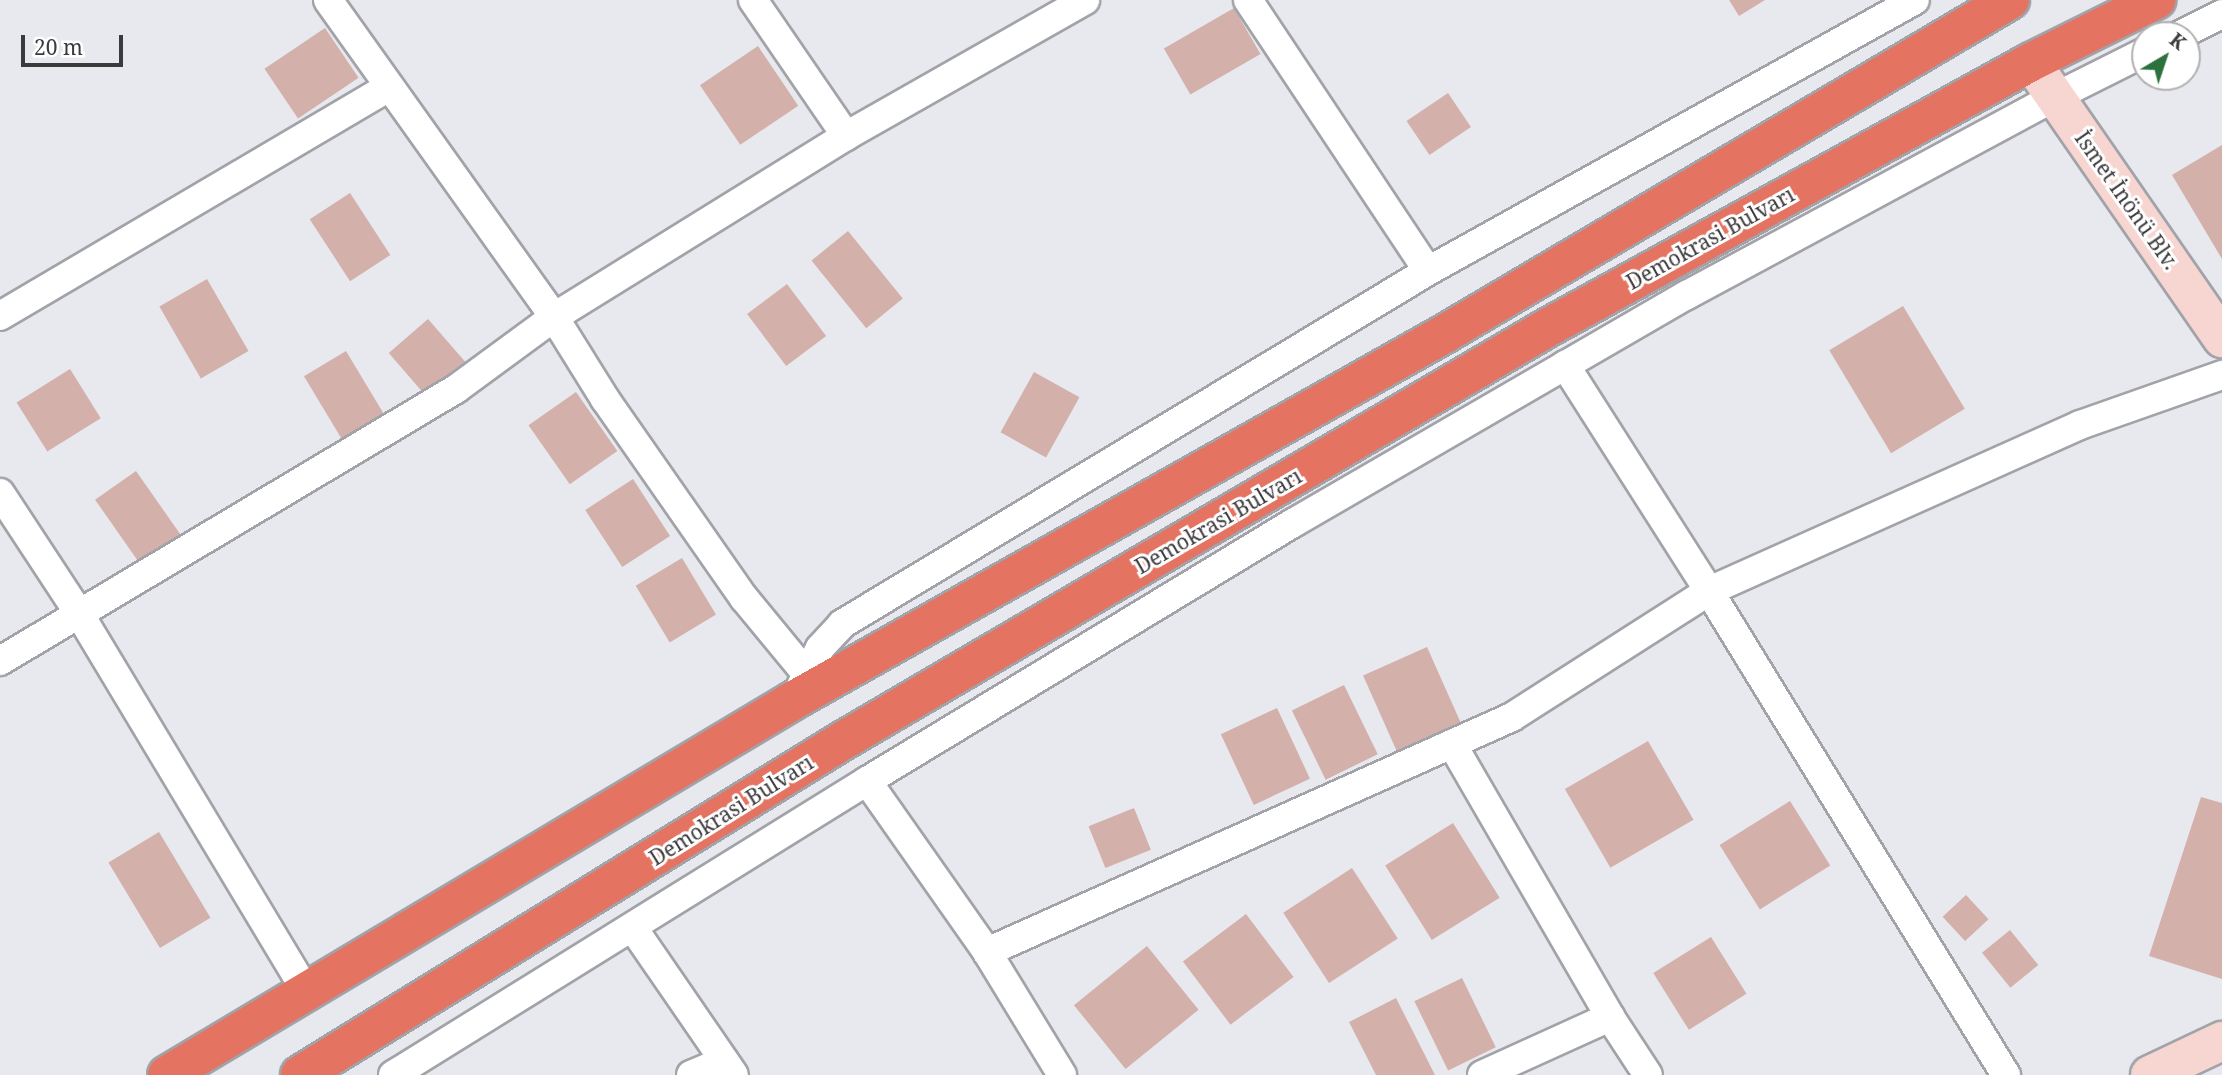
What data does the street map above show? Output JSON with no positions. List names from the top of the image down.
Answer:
{
  "streets": {
    "highway": ["Demokrasi Bulvarı"],
    "main road": ["İsmet İnönü Blv."]
  },
  "crossings": [
    ["İsmet İnönü Blv.", "Demokrasi Bulvarı"]
  ],
  "scale_bar": "20 m",
  "north": "top right"
}
